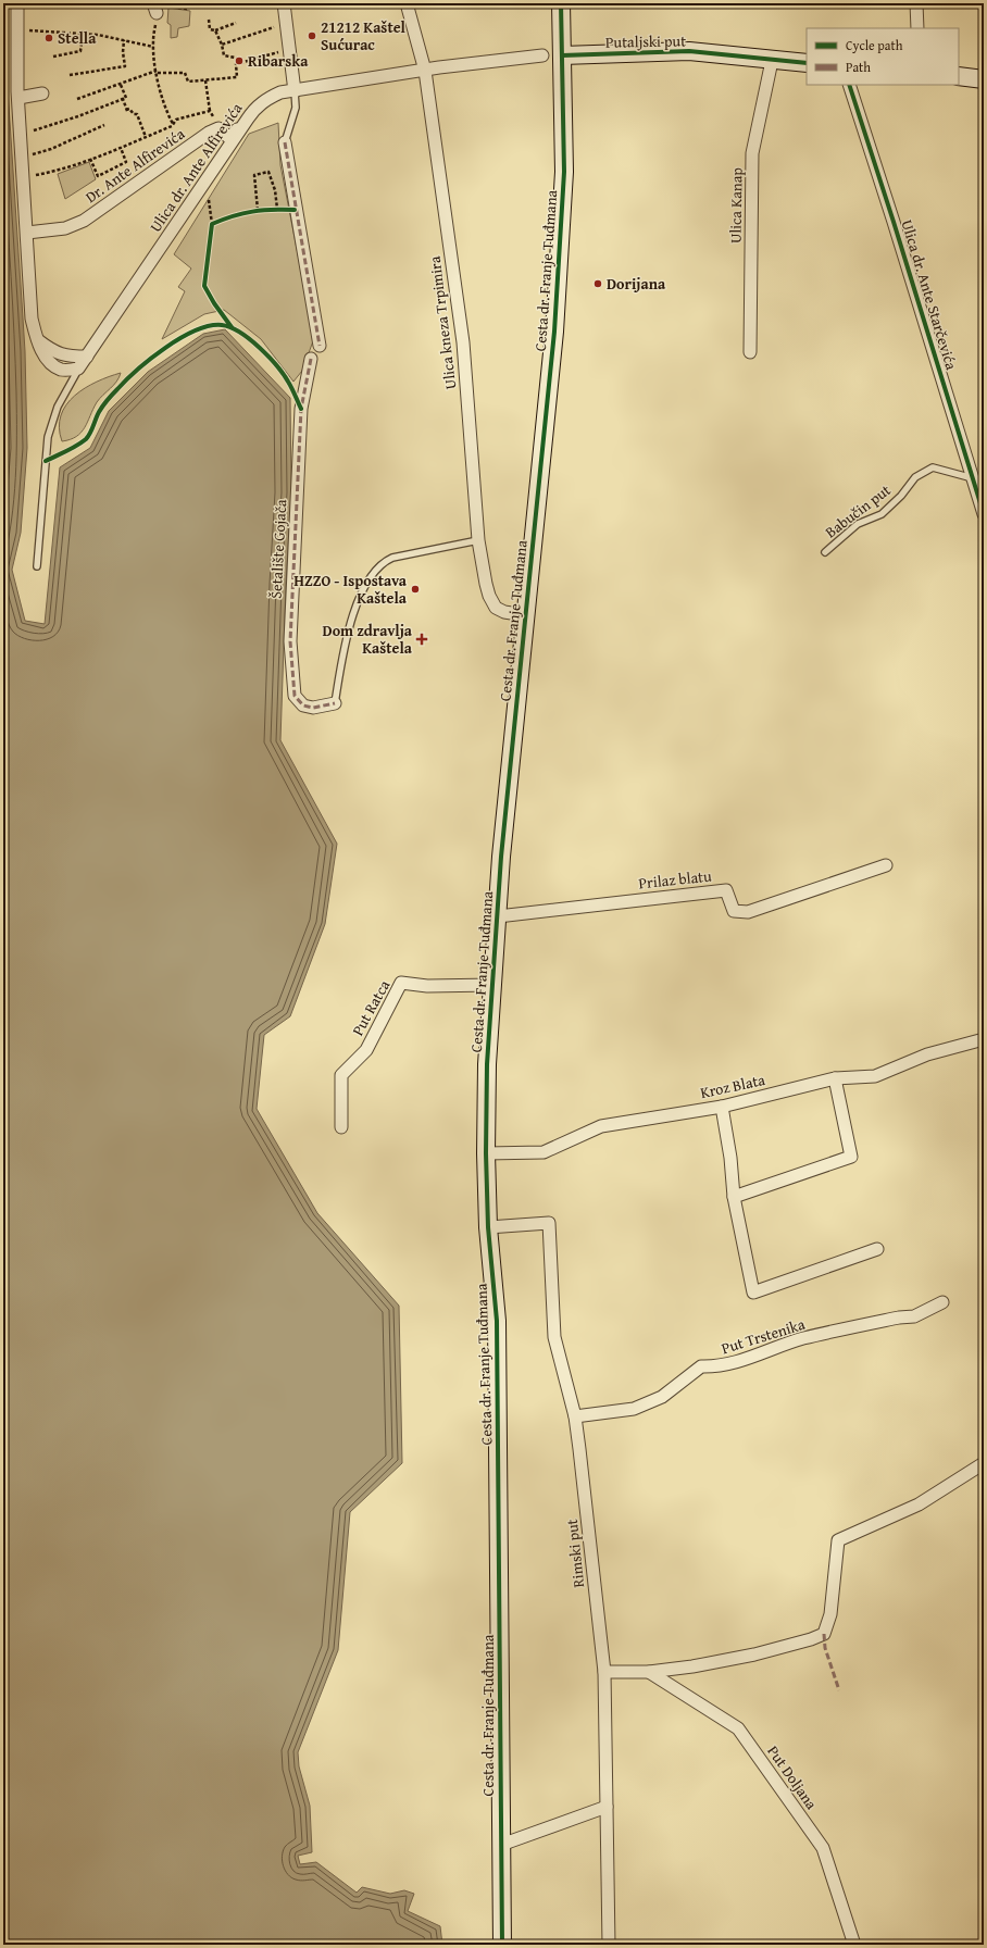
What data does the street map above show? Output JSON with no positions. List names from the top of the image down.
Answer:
{
  "streets": {
    "main road": ["Putaljski put", "Cesta dr. Franje Tuđmana"],
    "street": [
      "Dr. Ante Alfirevića",
      "Ulica dr. Ante Alfirevića",
      "Ulica Kanap",
      "Ulica dr. Ante Starčevića",
      "Ulica kneza Trpimira",
      "Šetalište Gojača",
      "Prilaz blatu",
      "Put Ratca",
      "Kroz Blata",
      "Put Trstenika",
      "Rimski put",
      "Put Doljana"
    ],
    "lane": ["Babučin put"]
  },
  "crossings": [
    ["Putaljski put", "Ulica Kanap"],
    ["Putaljski put", "Cesta dr. Franje Tuđmana"],
    ["Ulica dr. Ante Alfirevića", "Ulica kneza Trpimira"],
    ["Cesta dr. Franje Tuđmana", "Ulica kneza Trpimira"],
    ["Cesta dr. Franje Tuđmana", "Prilaz blatu"],
    ["Cesta dr. Franje Tuđmana", "Put Ratca"],
    ["Cesta dr. Franje Tuđmana", "Kroz Blata"],
    ["Cesta dr. Franje Tuđmana", "Rimski put"],
    ["Ulica dr. Ante Starčevića", "Babučin put"],
    ["Put Trstenika", "Rimski put"]
  ],
  "places": {
    "other": [
      "21212 Kaštel Sućurac",
      "Stella",
      "Ribarska",
      "Dorijana",
      "HZZO - Ispostava Kaštela"
    ],
    "health": ["Dom zdravlja Kaštela"]
  },
  "legend": ["Cycle path", "Path"]
}
